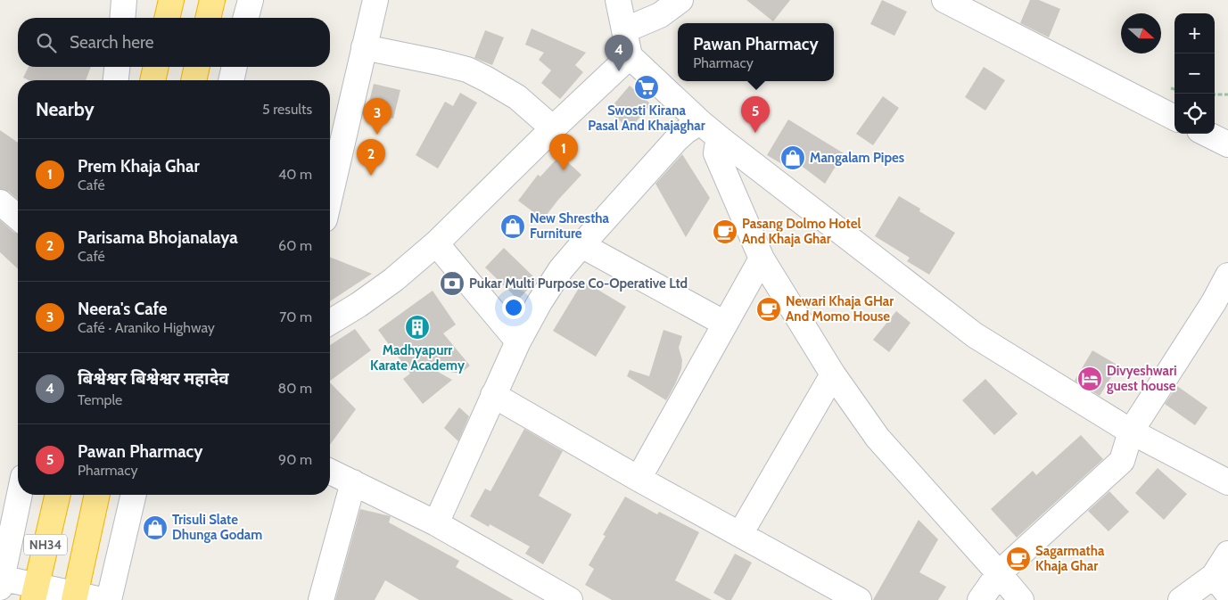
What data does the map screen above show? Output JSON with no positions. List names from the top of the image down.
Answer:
{
  "streets": {
    "highway": ["NH34"]
  },
  "places": {
    "supermarket": ["Swosti Kirana Pasal And Khajaghar"],
    "shop": ["Mangalam Pipes", "New Shrestha Furniture", "Trisuli Slate Dhunga Godam"],
    "cafe": ["Pasang Dolmo Hotel And Khaja Ghar", "Newari Khaja GHar And Momo House", "Sagarmatha Khaja Ghar"],
    "bank": ["Pukar Multi Purpose Co-Operative Ltd"],
    "building": ["Madhyapurr Karate Academy"],
    "hotel": ["Divyeshwari guest house"]
  },
  "north": "right",
  "page": {
    "map_buttons": ["+", "−"],
    "search": "Search here",
    "popup": ["Pawan Pharmacy", "Pharmacy"],
    "pins": [
      "4",
      "5",
      "3",
      "1",
      "2"
    ],
    "heading": ["Nearby", "5 results"],
    "list": [
      {
        "mark": "1",
        "name": "Prem Khaja Ghar",
        "note": "Café",
        "value": "40 m"
      },
      {
        "mark": "2",
        "name": "Parisama Bhojanalaya",
        "note": "Café",
        "value": "60 m"
      },
      {
        "mark": "3",
        "name": "Neera's Cafe",
        "note": "Café · Araniko Highway",
        "value": "70 m"
      },
      {
        "mark": "4",
        "name": "बिश्वेश्वर बिश्वेश्वर महादेव",
        "note": "Temple",
        "value": "80 m"
      },
      {
        "mark": "5",
        "name": "Pawan Pharmacy",
        "note": "Pharmacy",
        "value": "90 m"
      }
    ]
  }
}
